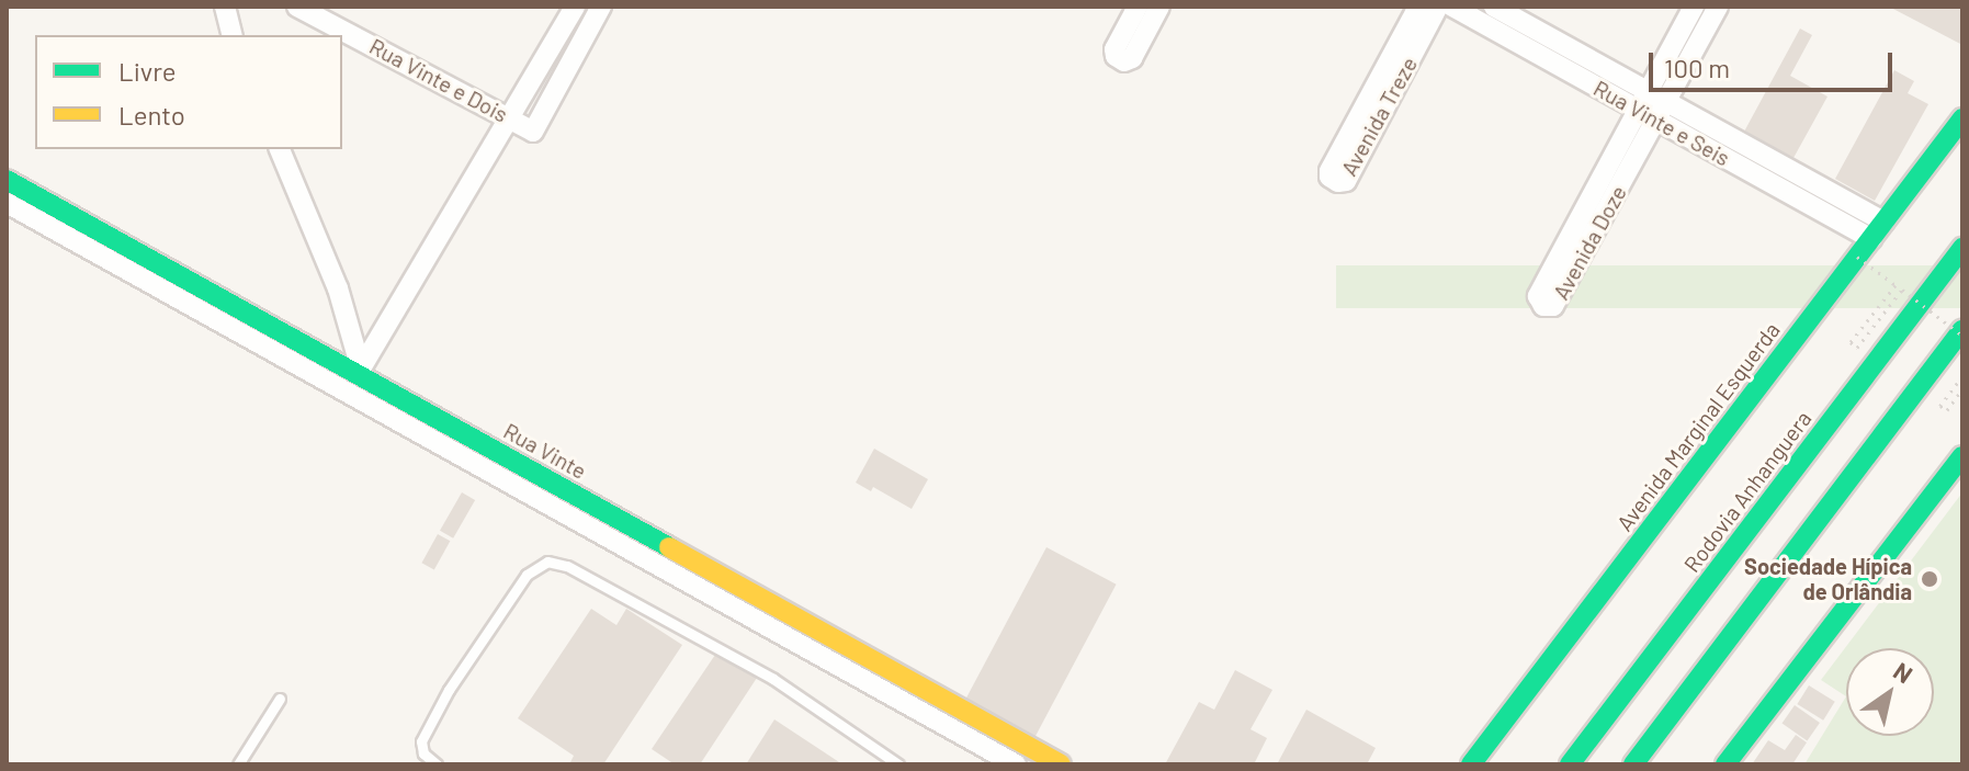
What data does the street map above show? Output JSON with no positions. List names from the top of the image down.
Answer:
{
  "streets": {
    "main road": ["Avenida Marginal Esquerda", "Rua Vinte", "Rodovia Anhanguera"],
    "street": [
      "Rua Vinte e Dois",
      "Avenida Treze",
      "Rua Vinte e Seis",
      "Avenida Doze"
    ]
  },
  "crossings": [
    ["Rua Vinte e Seis", "Avenida Doze"],
    ["Rua Vinte e Seis", "Avenida Marginal Esquerda"]
  ],
  "places": ["Sociedade Hípica de Orlândia"],
  "legend": ["Livre", "Lento"],
  "scale_bar": "100 m",
  "north": "top right"
}
